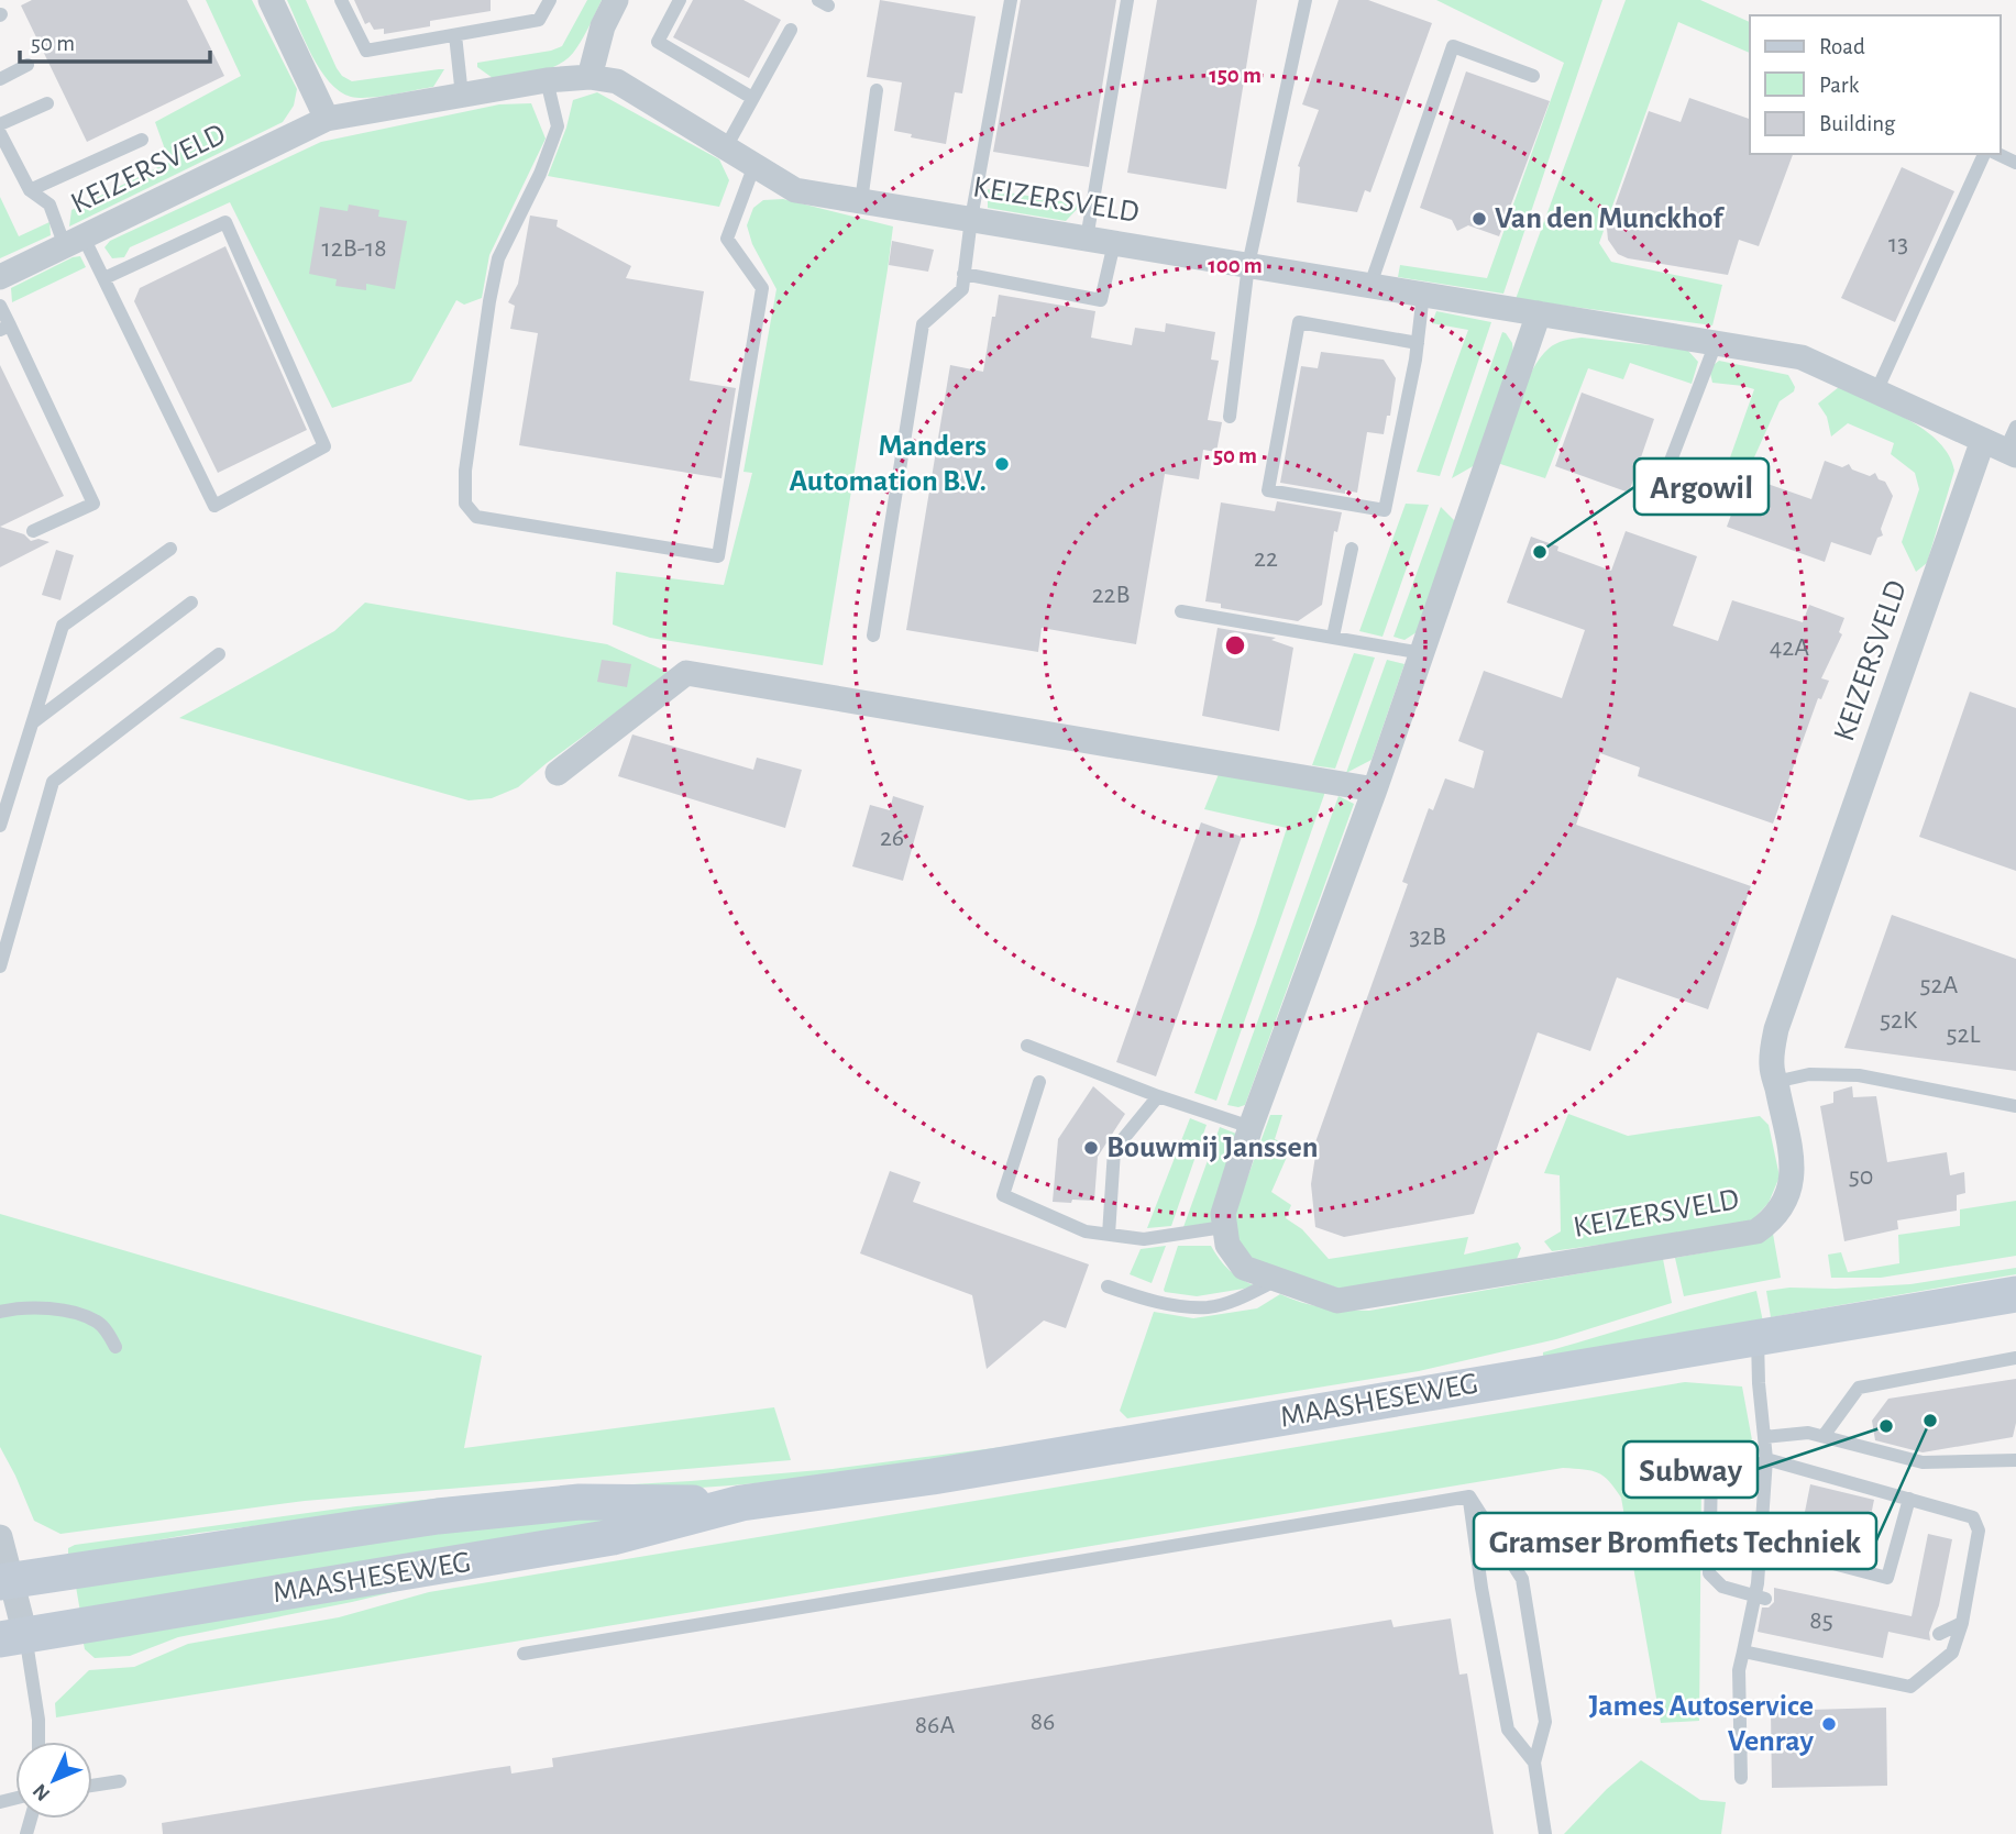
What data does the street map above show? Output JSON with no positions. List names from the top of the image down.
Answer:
{
  "streets": {
    "main road": ["MAASHESEWEG"],
    "street": ["KEIZERSVELD"]
  },
  "places": [
    "Van den Munckhof",
    "Manders Automation B.V.",
    "Argowil",
    "Bouwmij Janssen",
    "Gramser Bromfiets Techniek",
    "Subway",
    "James Autoservice Venray"
  ],
  "house_numbers": [
    "13",
    "12B-18",
    "22",
    "22B",
    "42A",
    "26",
    "32B",
    "52A",
    "52K",
    "52L",
    "50",
    "85",
    "86",
    "86A"
  ],
  "legend": ["Road", "Park", "Building"],
  "scale_bar": "50 m",
  "north": "bottom left",
  "rings": ["150 m", "100 m", "50 m"]
}
